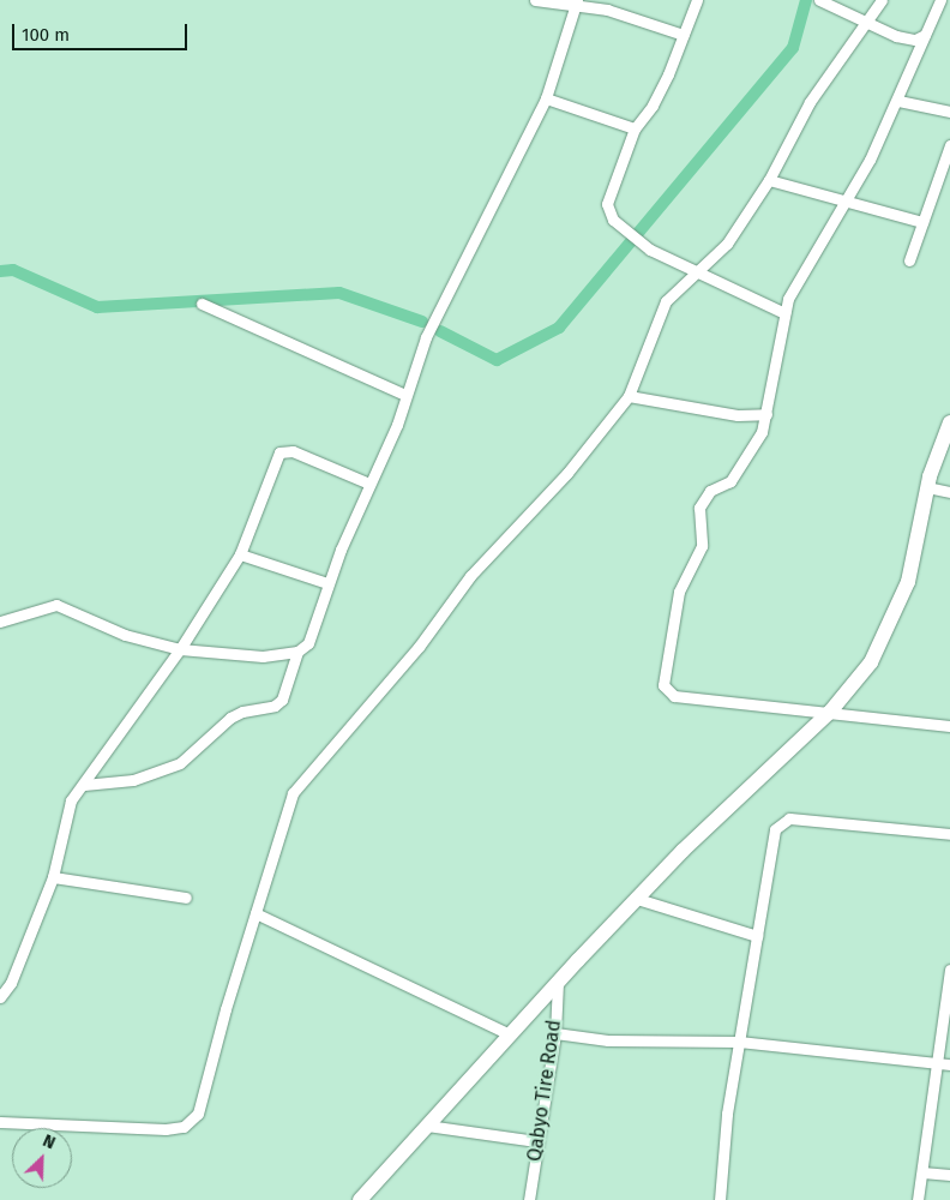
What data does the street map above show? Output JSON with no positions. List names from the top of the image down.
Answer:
{
  "streets": {
    "street": ["Qabyo Tire Road"]
  },
  "scale_bar": "100 m",
  "north": "top right"
}
